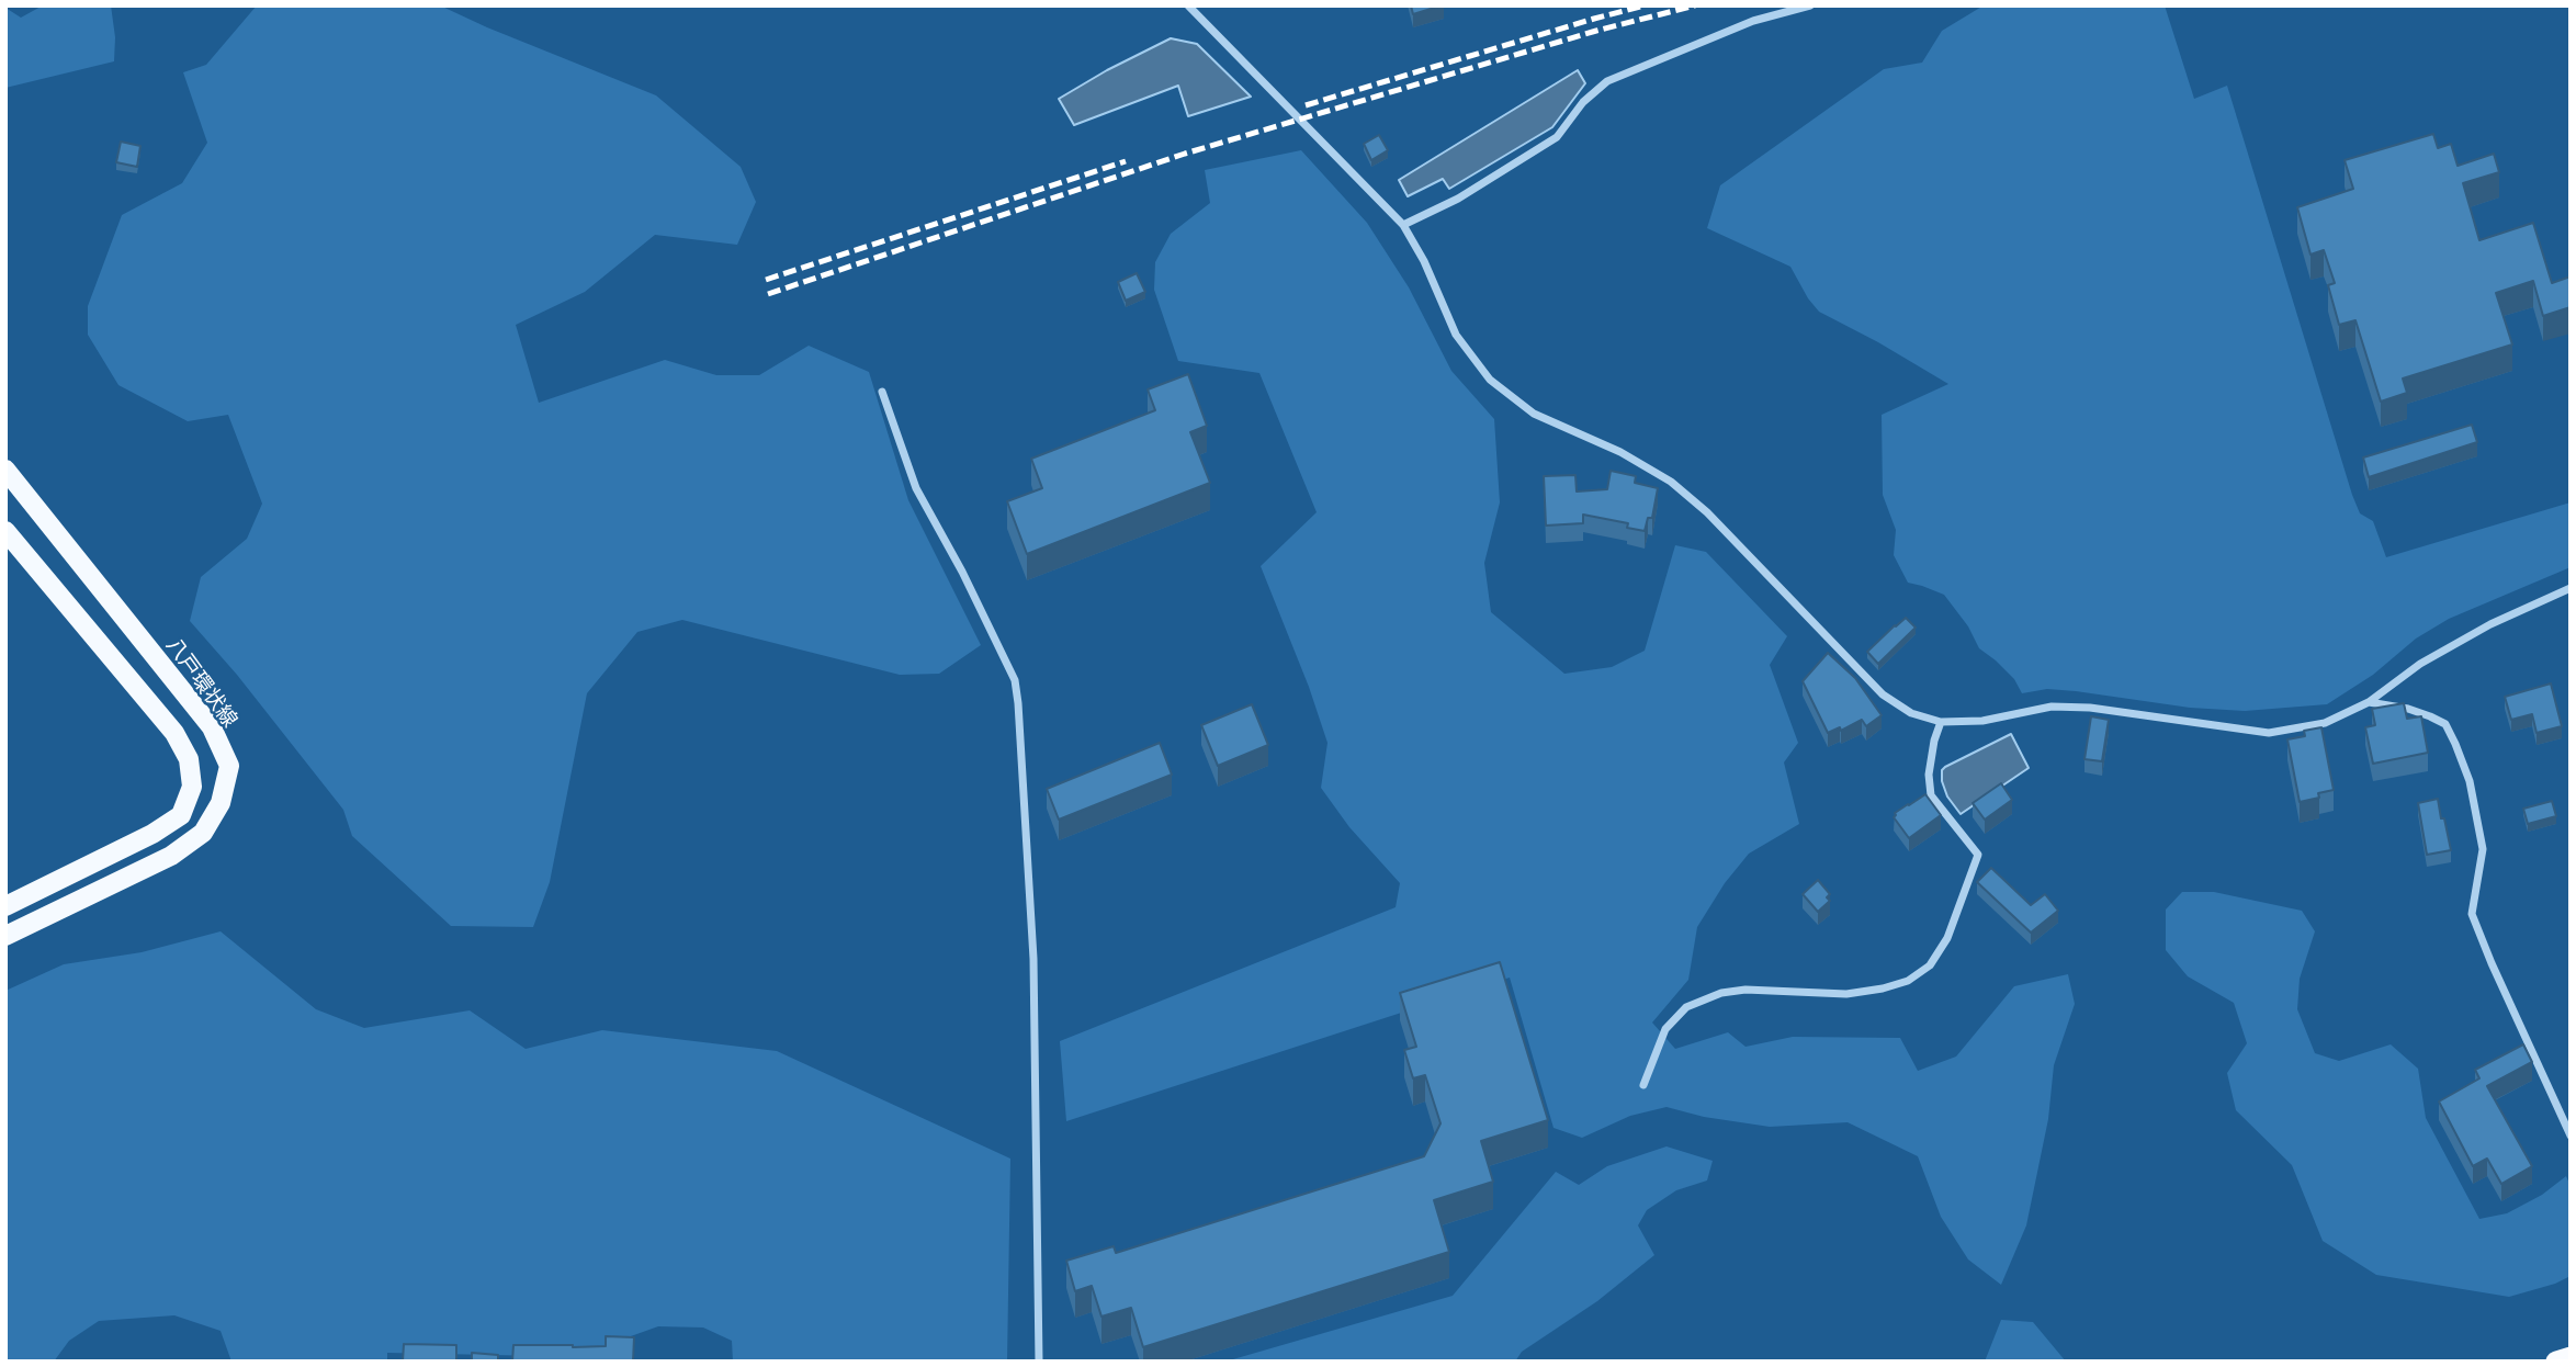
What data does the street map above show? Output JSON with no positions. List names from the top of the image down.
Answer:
{
  "streets": {
    "main road": ["八戸環状線"]
  }
}
